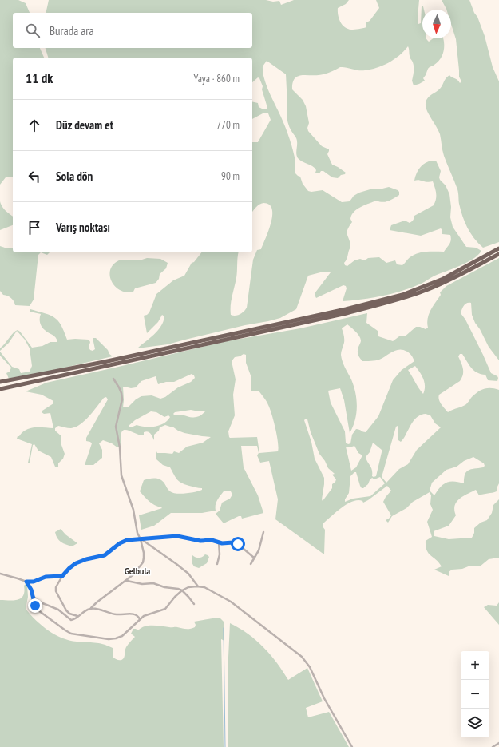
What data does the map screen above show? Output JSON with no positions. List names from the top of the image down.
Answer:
{
  "districts": ["Gelbula"],
  "north": "bottom",
  "page": {
    "search": "Burada ara",
    "heading": ["11 dk", "Yaya · 860 m"],
    "list": [
      ["Düz devam et", "770 m"],
      ["Sola dön", "90 m"],
      "Varış noktası"
    ],
    "map_buttons": ["+", "−"]
  }
}
